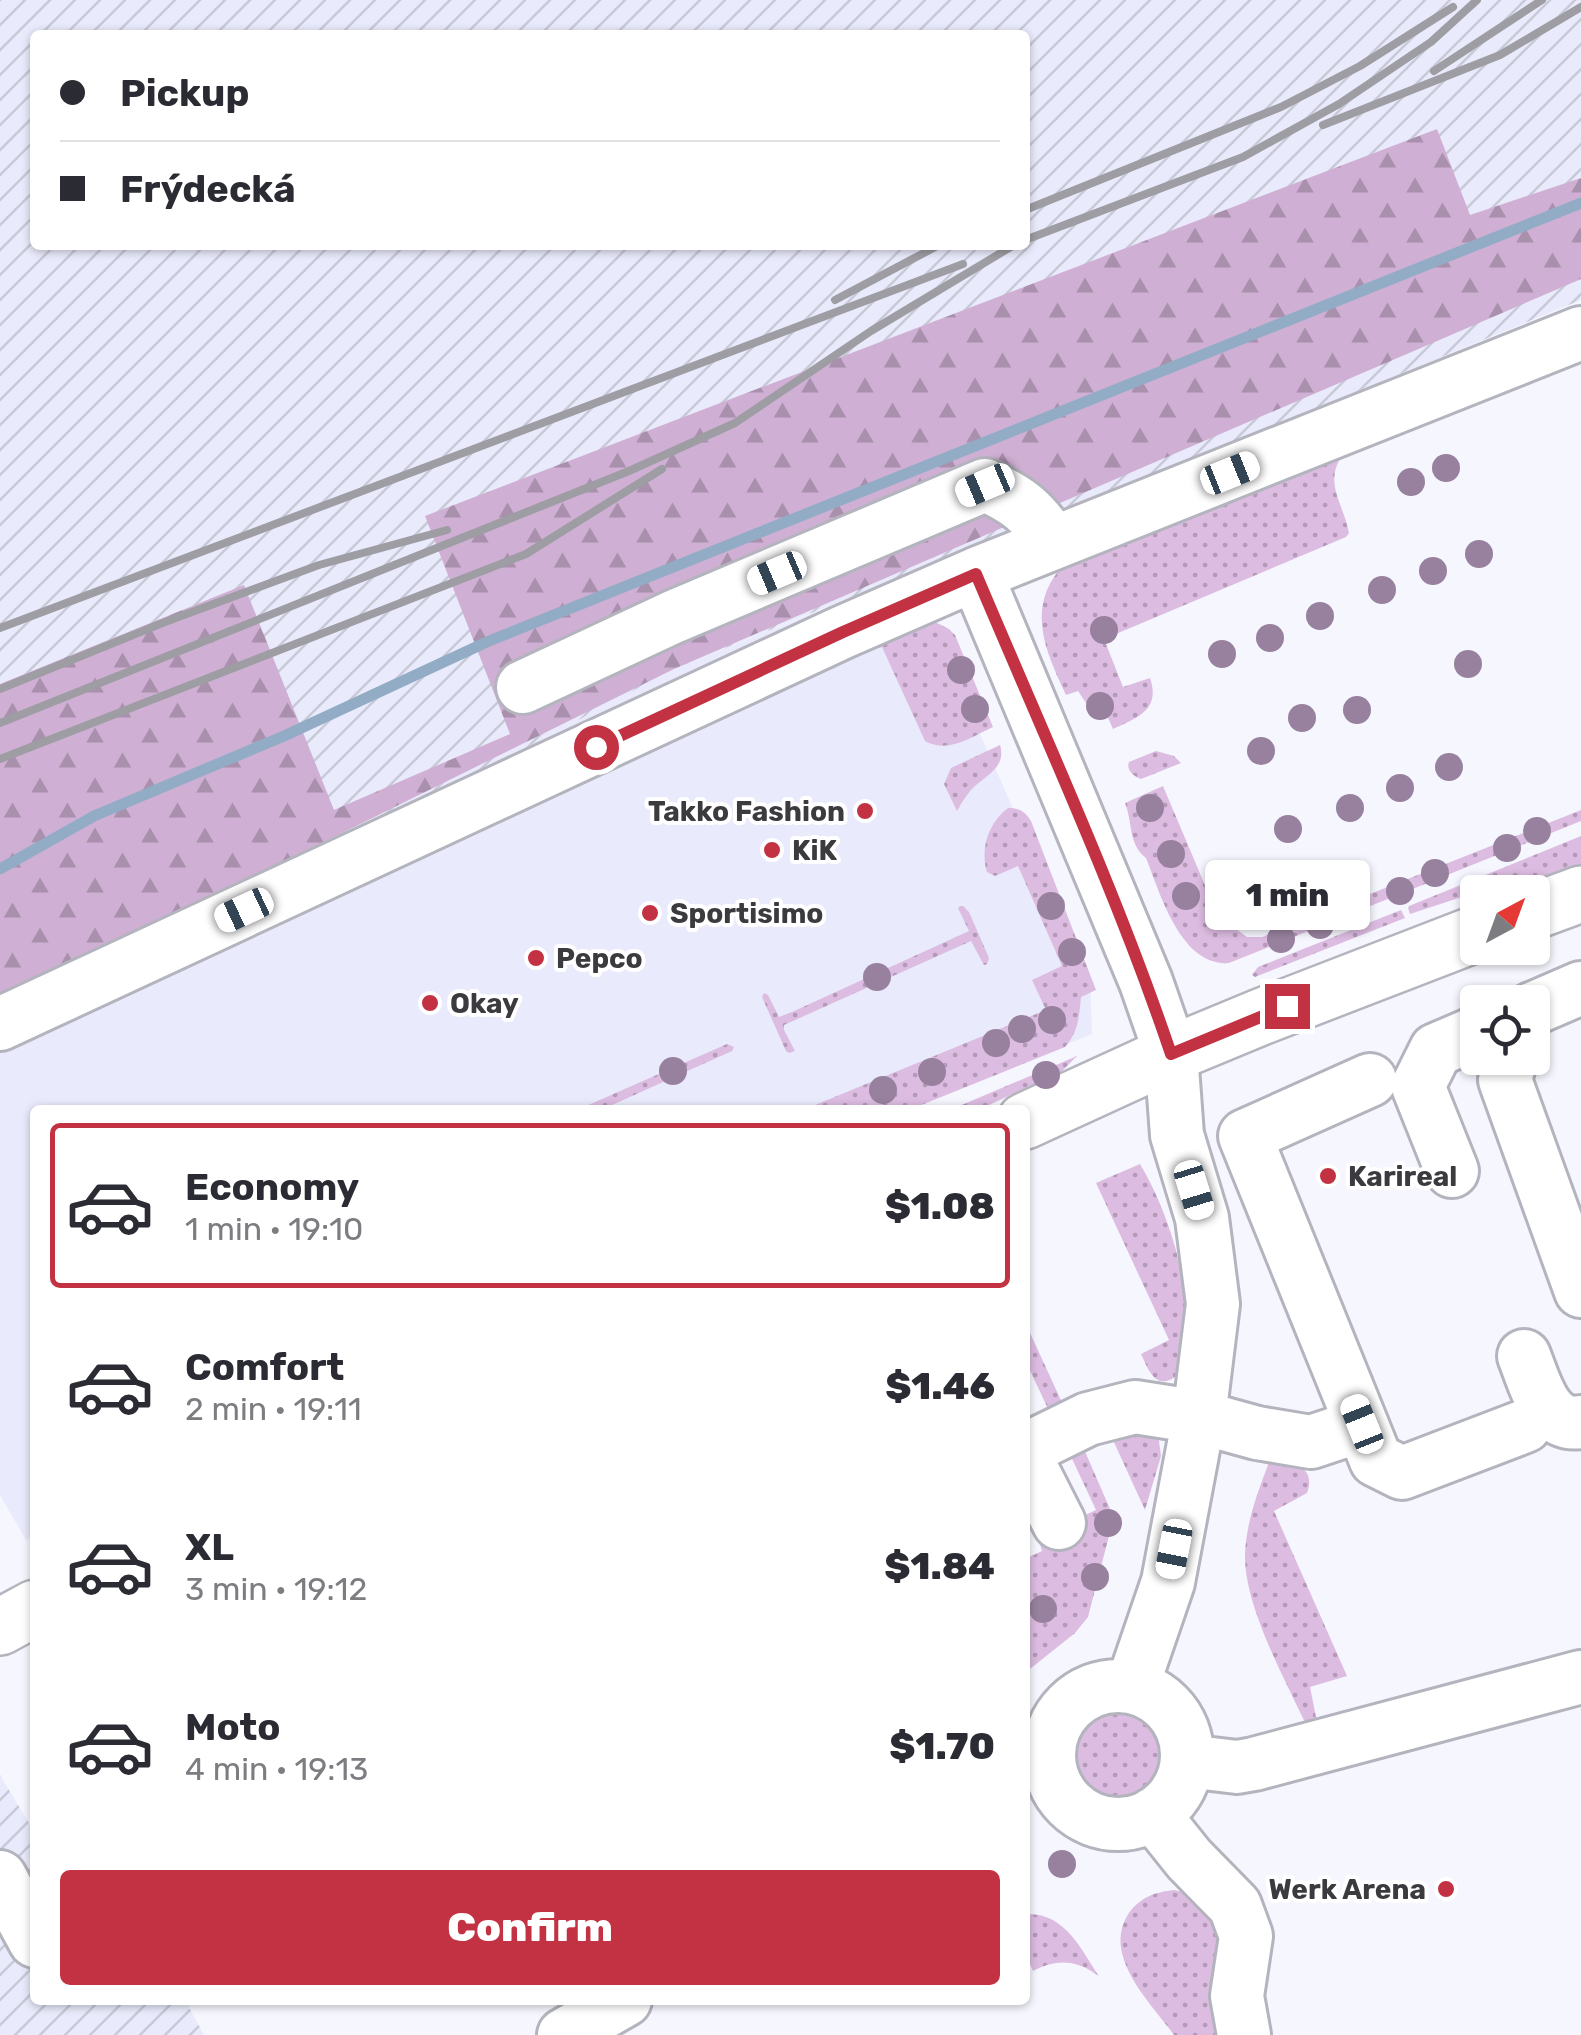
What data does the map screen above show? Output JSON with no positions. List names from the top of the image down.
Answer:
{
  "places": [
    "Takko Fashion",
    "KiK",
    "Sportisimo",
    "Pepco",
    "Okay",
    "Karireal",
    "Werk Arena"
  ],
  "north": "top right",
  "page": {
    "banner": ["Pickup", "Frýdecká"],
    "bubble": "1 min",
    "list": [
      {
        "name": "Economy",
        "note": "1 min · 19:10",
        "value": "$1.08"
      },
      {
        "name": "Comfort",
        "note": "2 min · 19:11",
        "value": "$1.46"
      },
      {
        "name": "XL",
        "note": "3 min · 19:12",
        "value": "$1.84"
      },
      {
        "name": "Moto",
        "note": "4 min · 19:13",
        "value": "$1.70"
      }
    ],
    "buttons": "Confirm"
  }
}
